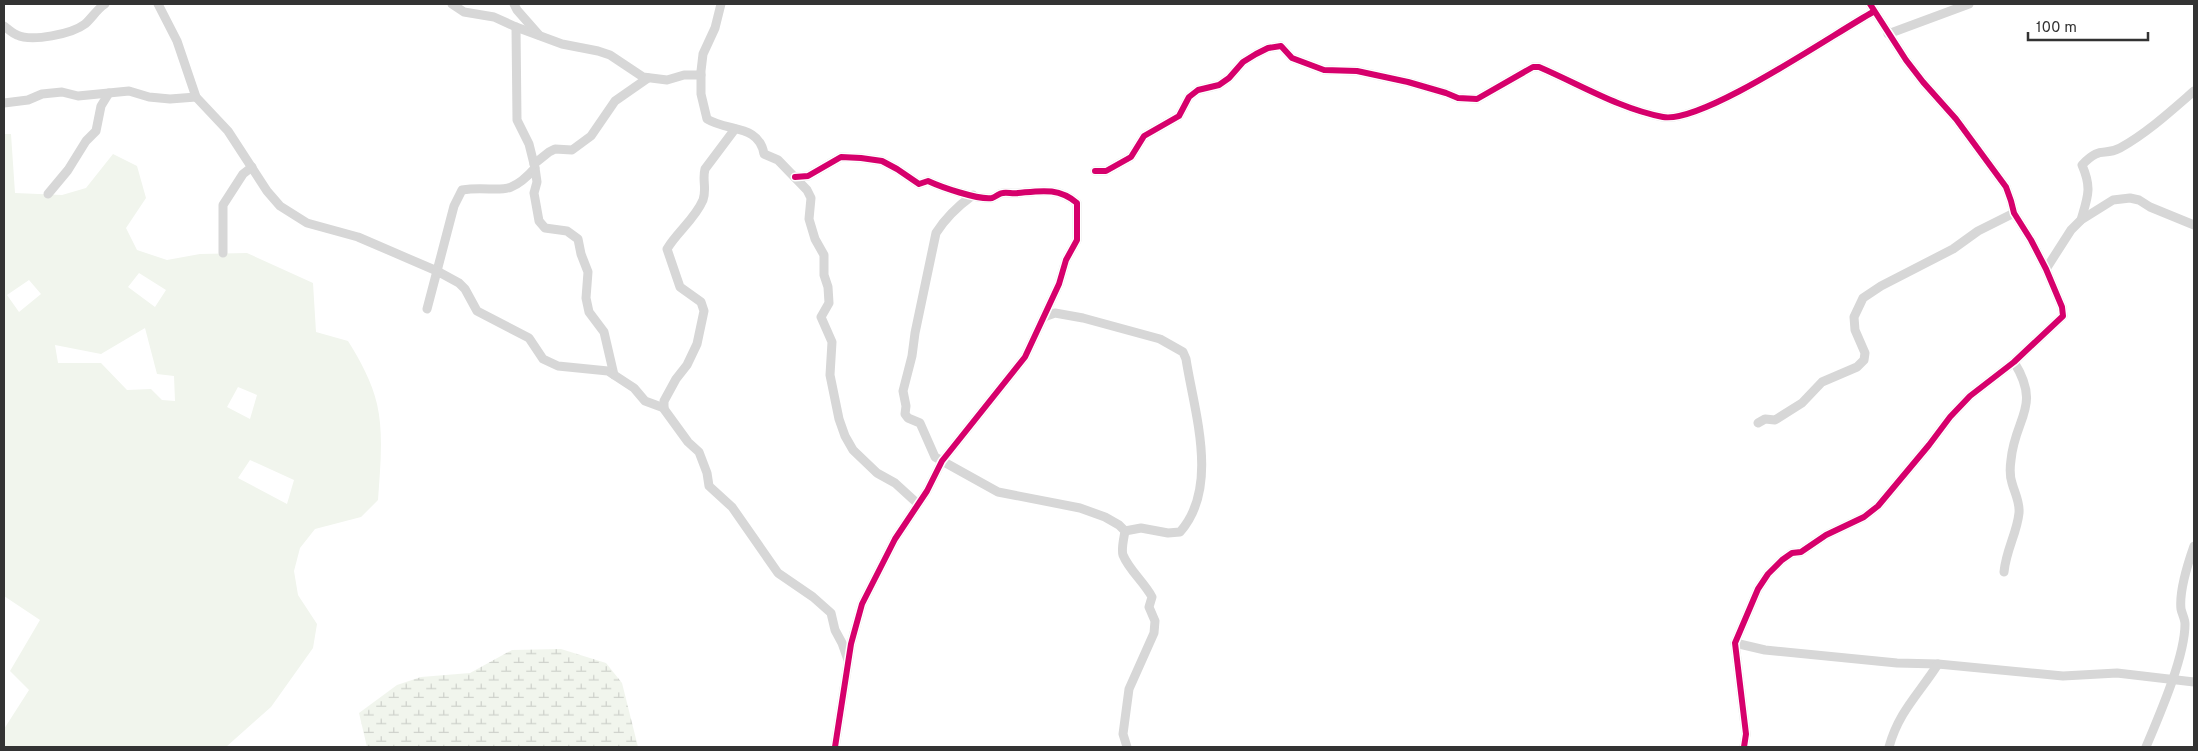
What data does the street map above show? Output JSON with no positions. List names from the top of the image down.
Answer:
{
  "scale_bar": "100 m"
}
